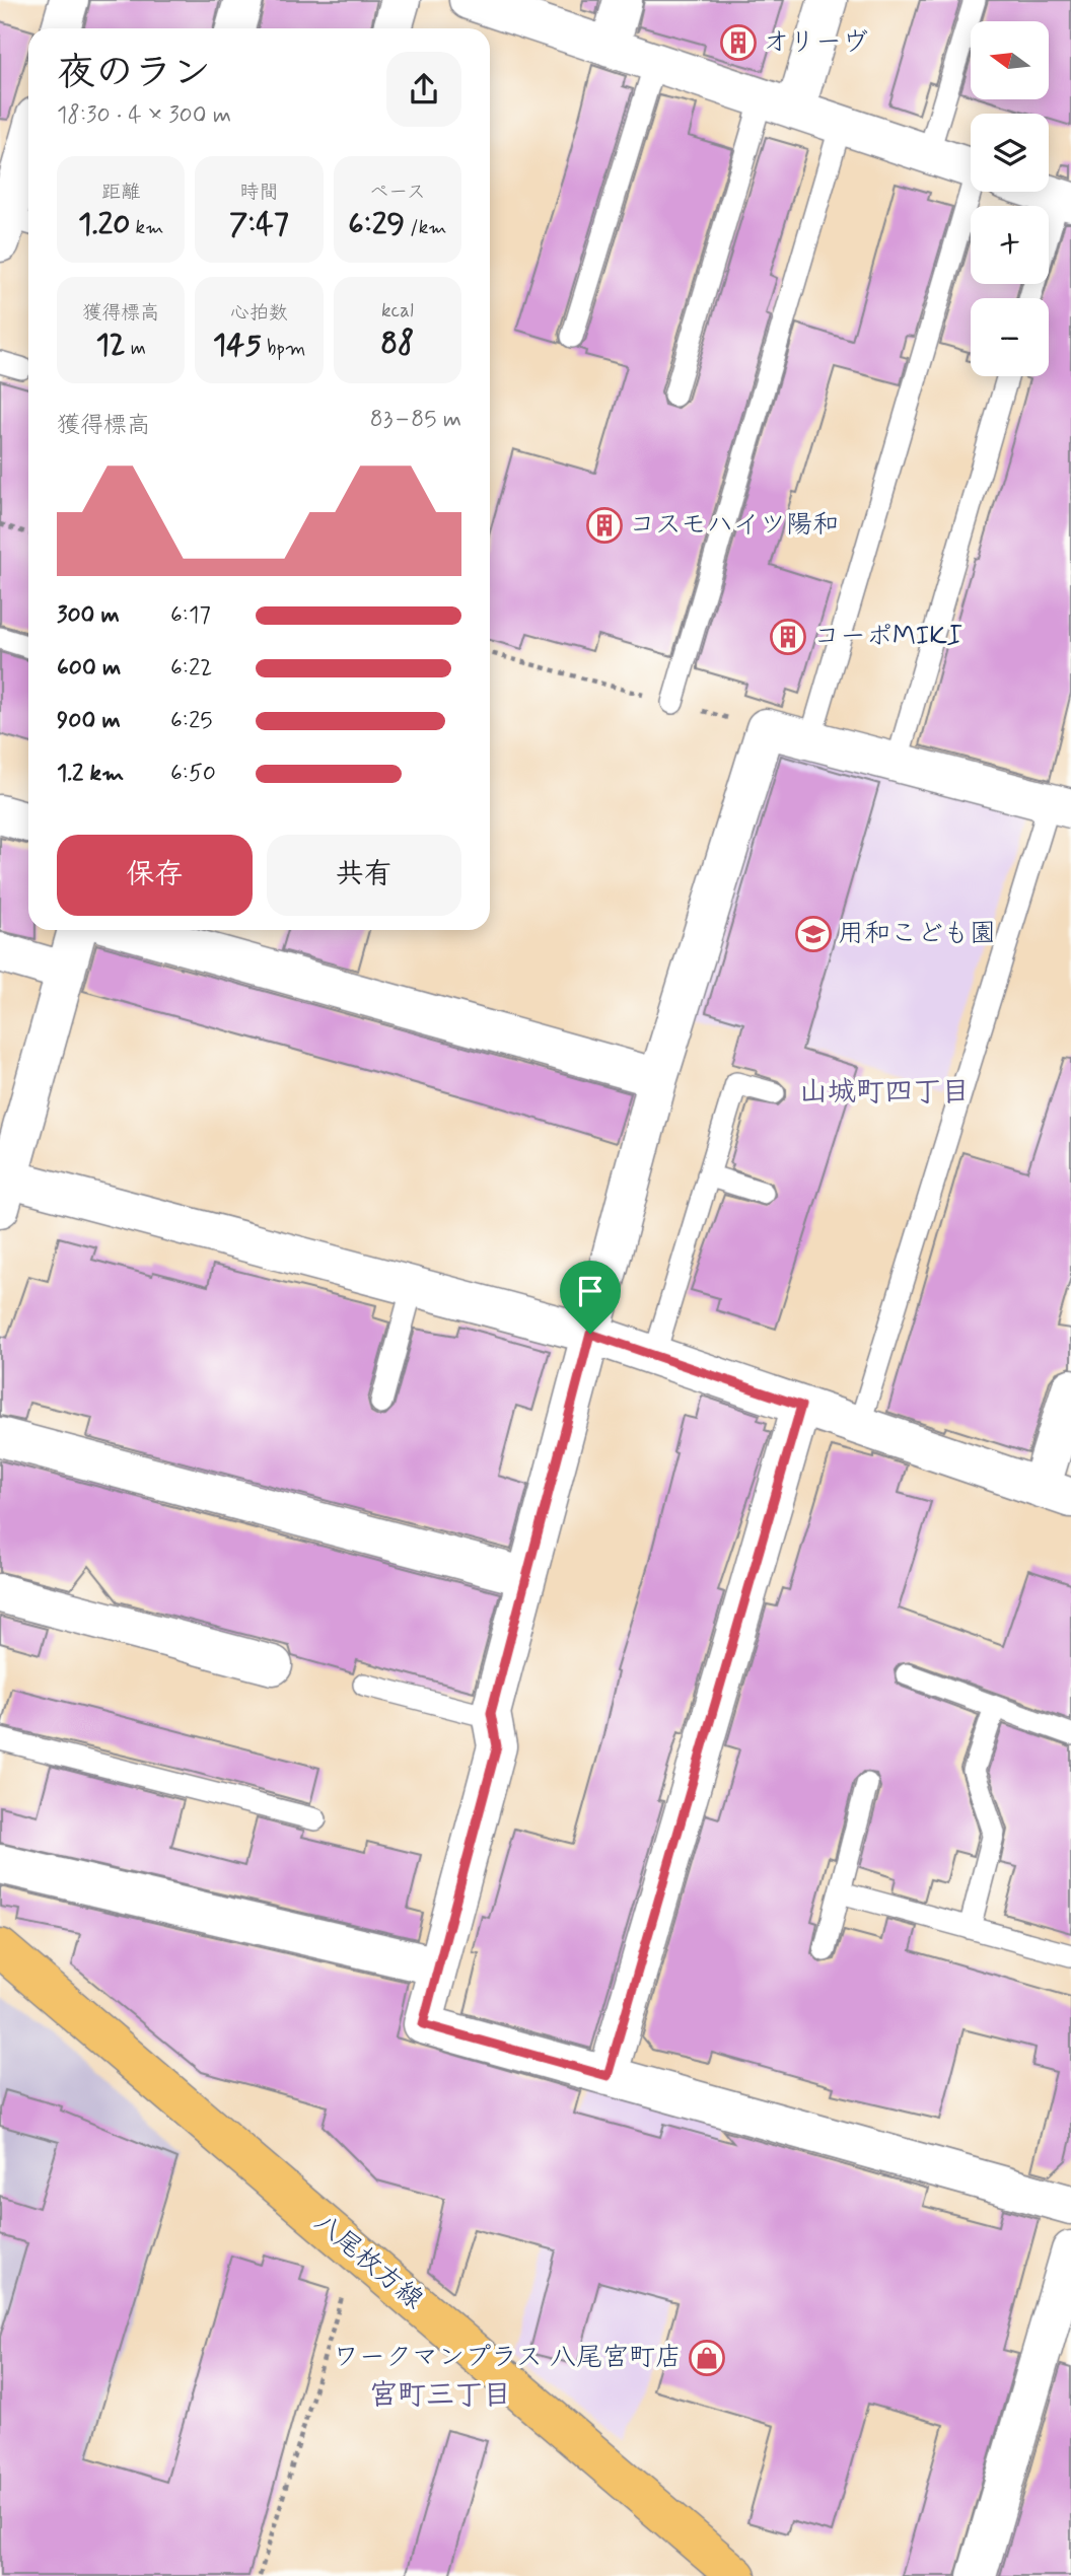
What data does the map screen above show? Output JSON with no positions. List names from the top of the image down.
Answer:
{
  "streets": {
    "main road": ["八尾枚方線"]
  },
  "districts": ["山城町四丁目", "宮町三丁目"],
  "places": {
    "building": ["オリーヴ", "コスモハイツ陽和", "コーポMIKI"],
    "school or university": ["用和こども園"],
    "shop": ["ワークマンプラス 八尾宮町店"]
  },
  "north": "left",
  "page": {
    "map_buttons": ["+", "−"],
    "heading": ["夜のラン", "18:30 · 4 × 300 m"],
    "stats": [
      ["距離", "1.20 km"],
      ["時間", "7:47"],
      ["ペース", "6:29 /km"],
      ["獲得標高", "12 m"],
      ["心拍数", "145 bpm"],
      ["kcal", "88"]
    ],
    "chart": ["獲得標高", "83–85 m"],
    "list": [
      {
        "name": "300 m",
        "note": "6:17"
      },
      {
        "name": "600 m",
        "note": "6:22"
      },
      {
        "name": "900 m",
        "note": "6:25"
      },
      {
        "name": "1.2 km",
        "note": "6:50"
      }
    ],
    "buttons": ["保存", "共有"]
  }
}
